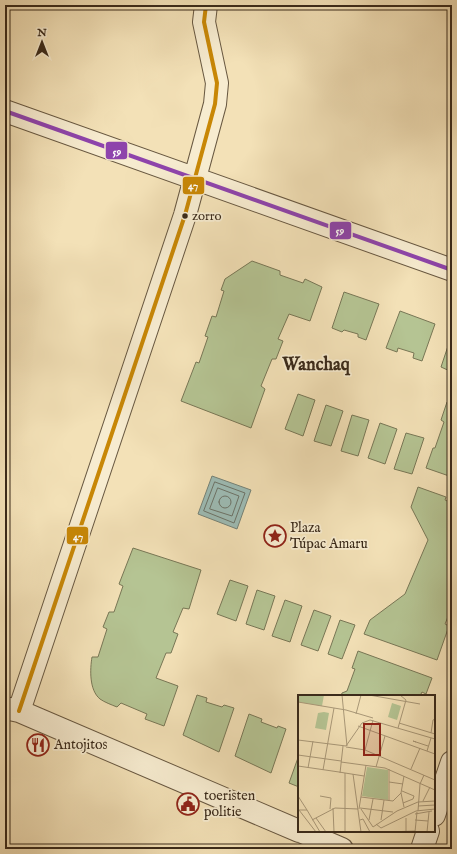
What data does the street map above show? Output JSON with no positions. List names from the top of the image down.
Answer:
{
  "districts": ["Wanchaq"],
  "places": {
    "other": ["zorro"],
    "place": ["Plaza Túpac Amaru"],
    "restaurant": ["Antojitos"],
    "public building": ["toeristen politie"]
  },
  "lines": ["transit line 47", "transit line 59"],
  "north": "top"
}
